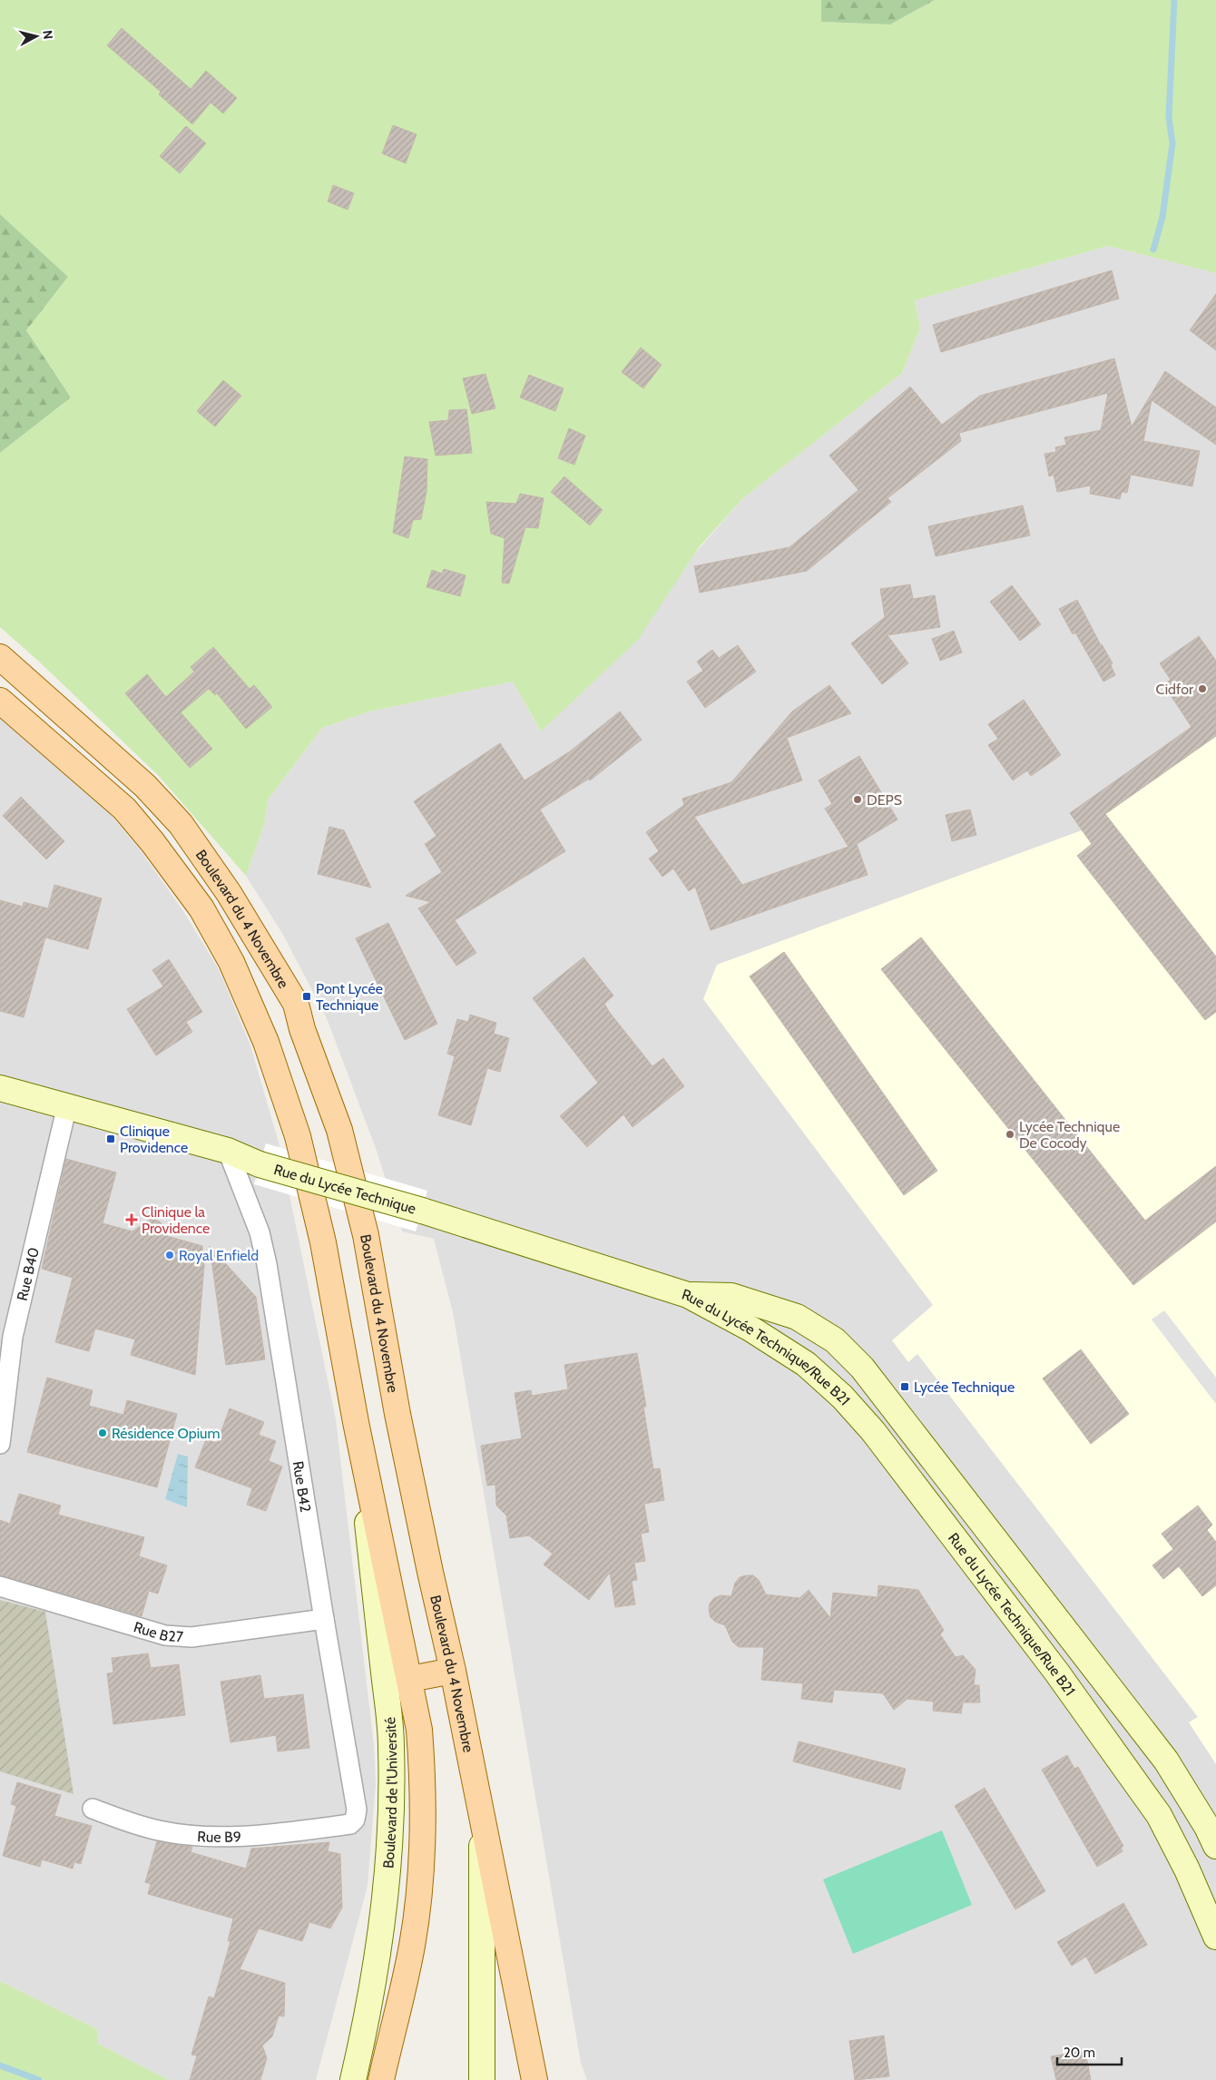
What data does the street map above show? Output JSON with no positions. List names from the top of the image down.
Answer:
{
  "streets": {
    "main road": ["Boulevard du 4 Novembre"],
    "street": [
      "Rue du Lycée Technique",
      "Rue B40",
      "Rue du Lycée Technique/Rue B21",
      "Rue B42",
      "Rue B27",
      "Boulevard de l'Université",
      "Rue B9"
    ]
  },
  "crossings": [
    ["Boulevard du 4 Novembre", "Boulevard de l'Université"],
    ["Rue du Lycée Technique", "Rue B40"],
    ["Rue du Lycée Technique", "Rue du Lycée Technique/Rue B21"],
    ["Rue du Lycée Technique", "Rue B42"],
    ["Rue B42", "Rue B27"],
    ["Rue B42", "Rue B9"]
  ],
  "places": {
    "other": [
      "Cidfor",
      "DEPS",
      "Lycée Technique De Cocody",
      "Royal Enfield",
      "Résidence Opium"
    ],
    "transit": ["Pont Lycée Technique", "Clinique Providence", "Lycée Technique"],
    "health": ["Clinique la Providence"]
  },
  "scale_bar": "20 m",
  "north": "right"
}
